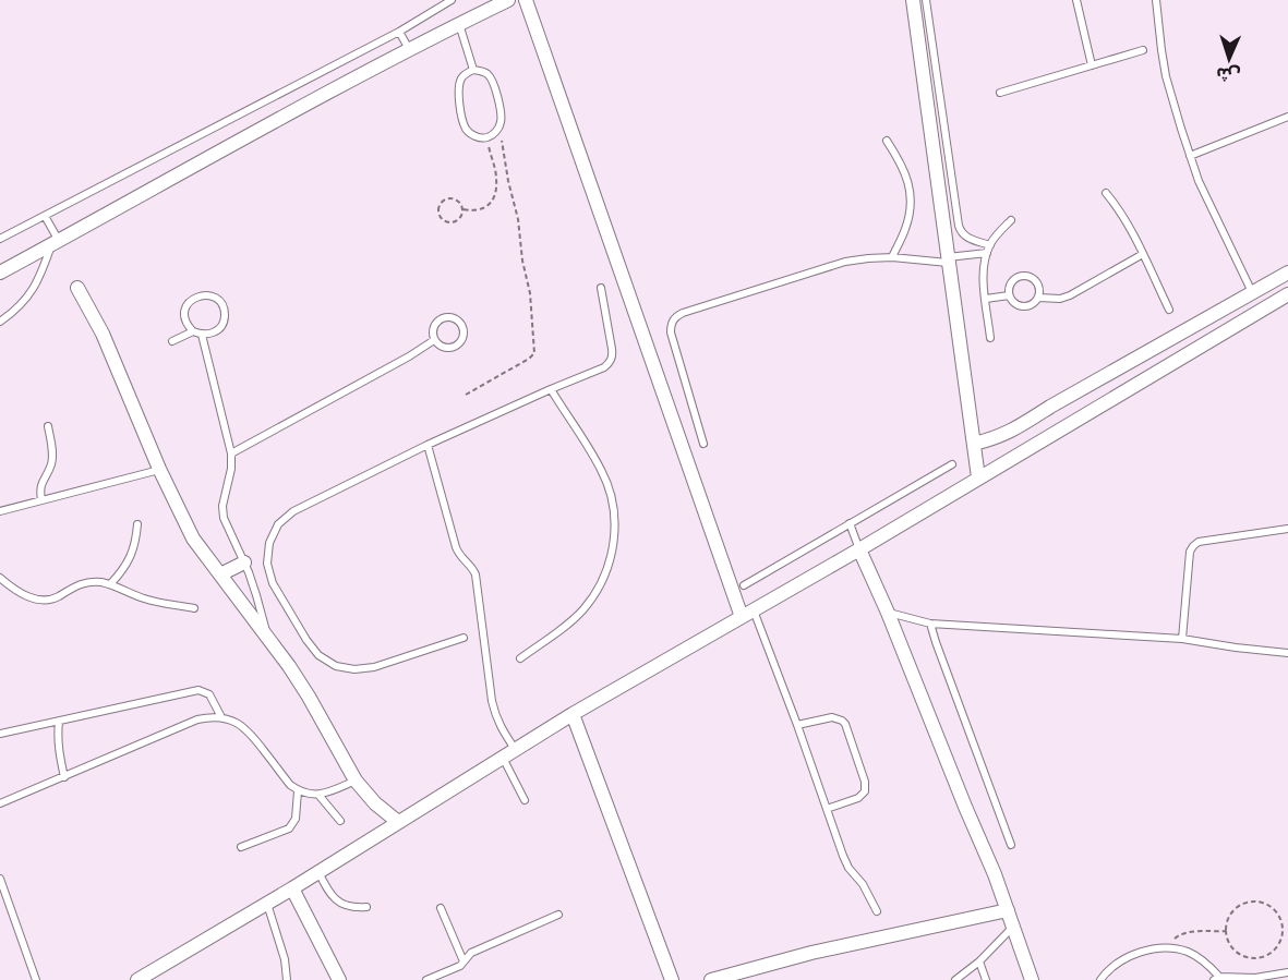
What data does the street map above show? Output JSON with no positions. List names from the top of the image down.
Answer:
{
  "north": "bottom"
}
